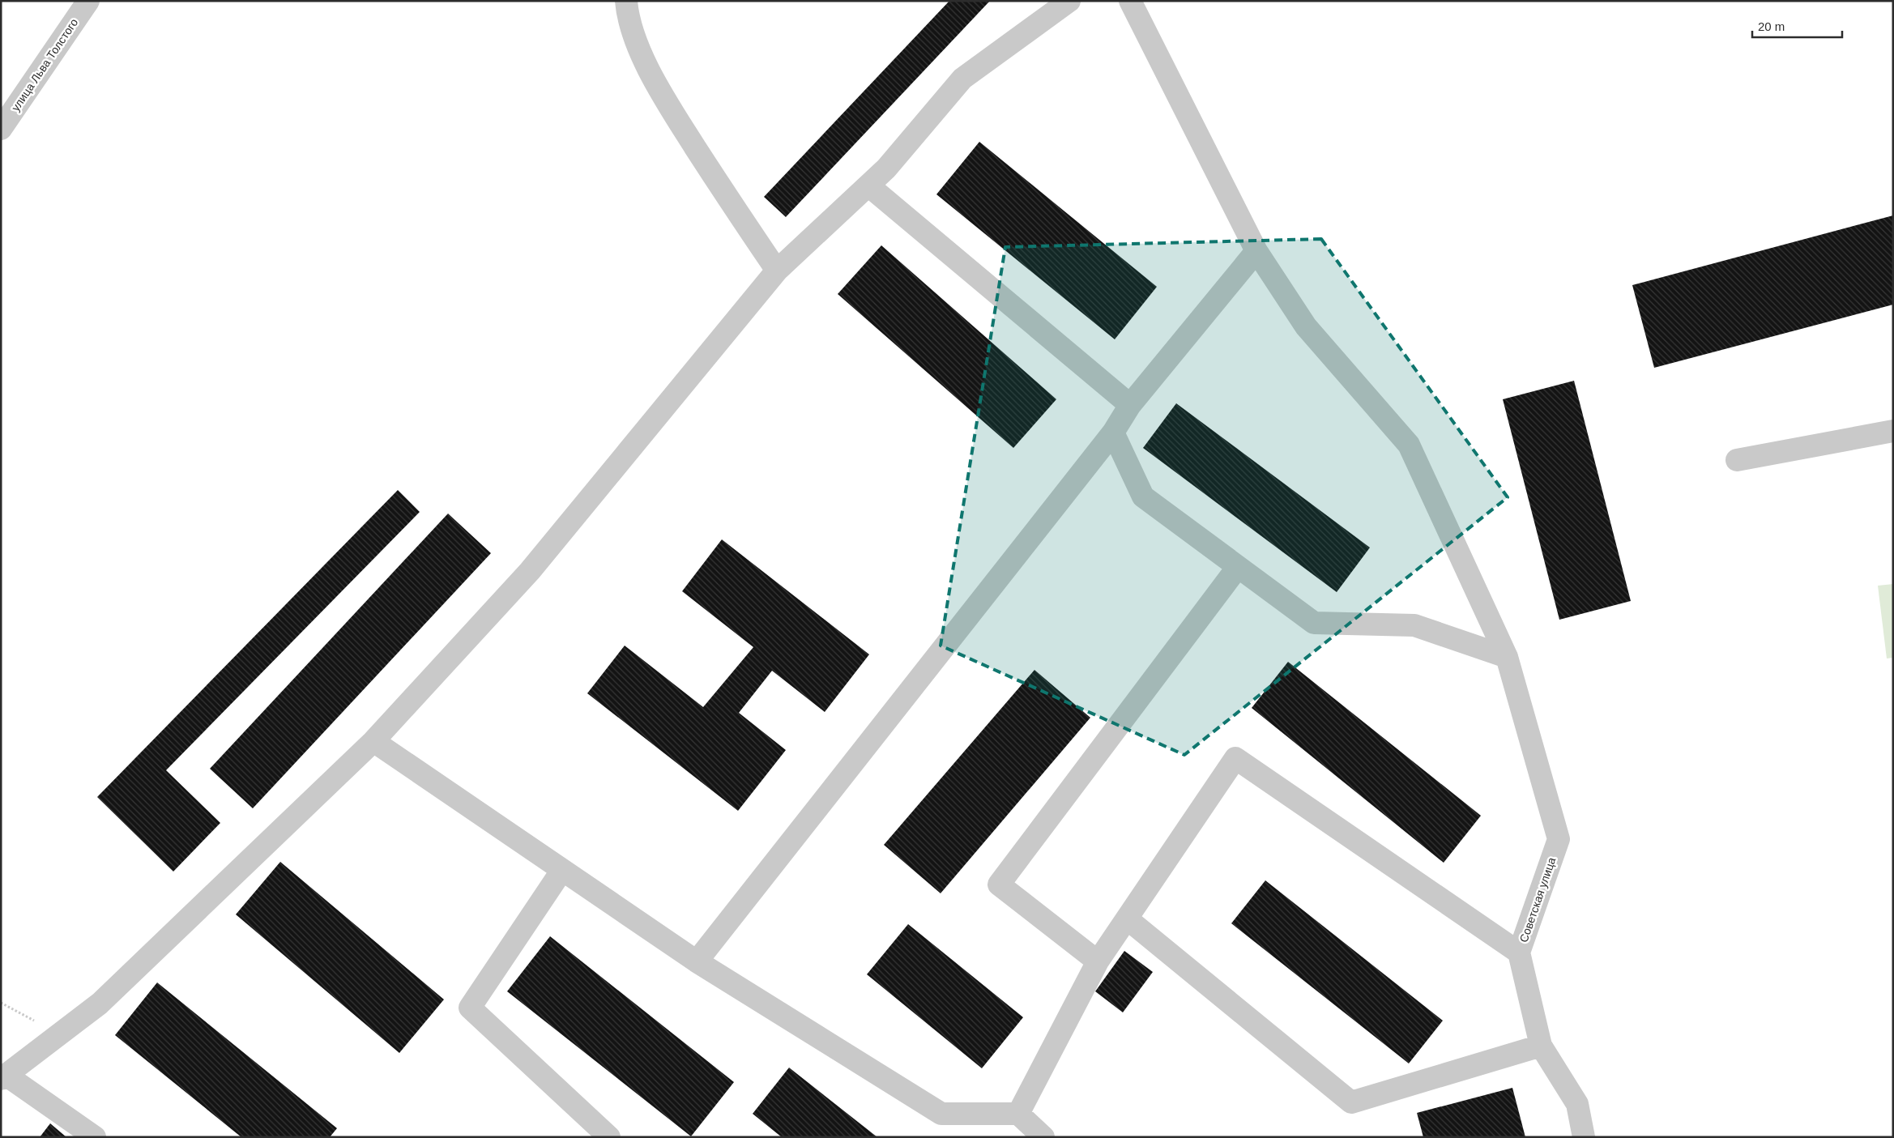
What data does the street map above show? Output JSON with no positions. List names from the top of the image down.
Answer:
{
  "streets": {
    "street": ["улица Льва Толстого", "Советская улица"]
  },
  "scale_bar": "20 m"
}
